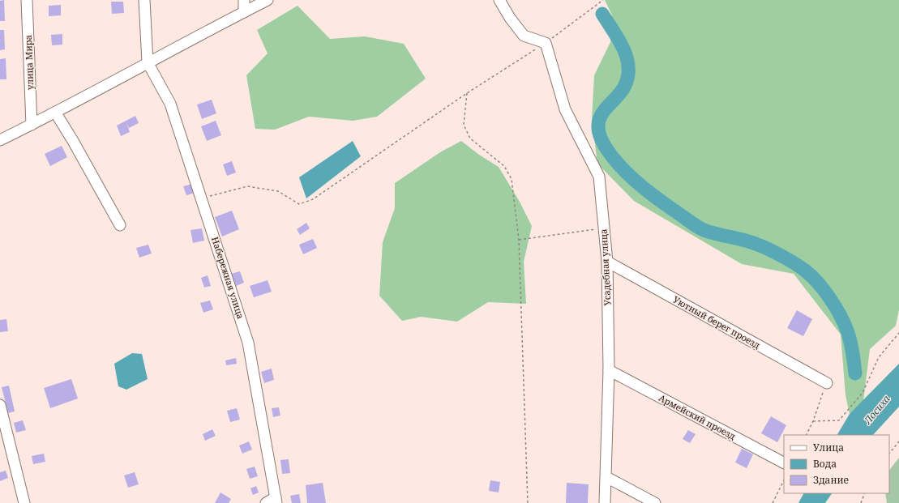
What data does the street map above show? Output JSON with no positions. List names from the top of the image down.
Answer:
{
  "streets": {
    "street": [
      "улица Мира",
      "Усадебная улица",
      "Набережная улица",
      "Уютный берег проезд",
      "Армейский проезд"
    ]
  },
  "crossings": [
    ["Усадебная улица", "Уютный берег проезд"],
    ["Усадебная улица", "Армейский проезд"]
  ],
  "water": ["Лосиха"],
  "legend": ["Улица", "Вода", "Здание"]
}
